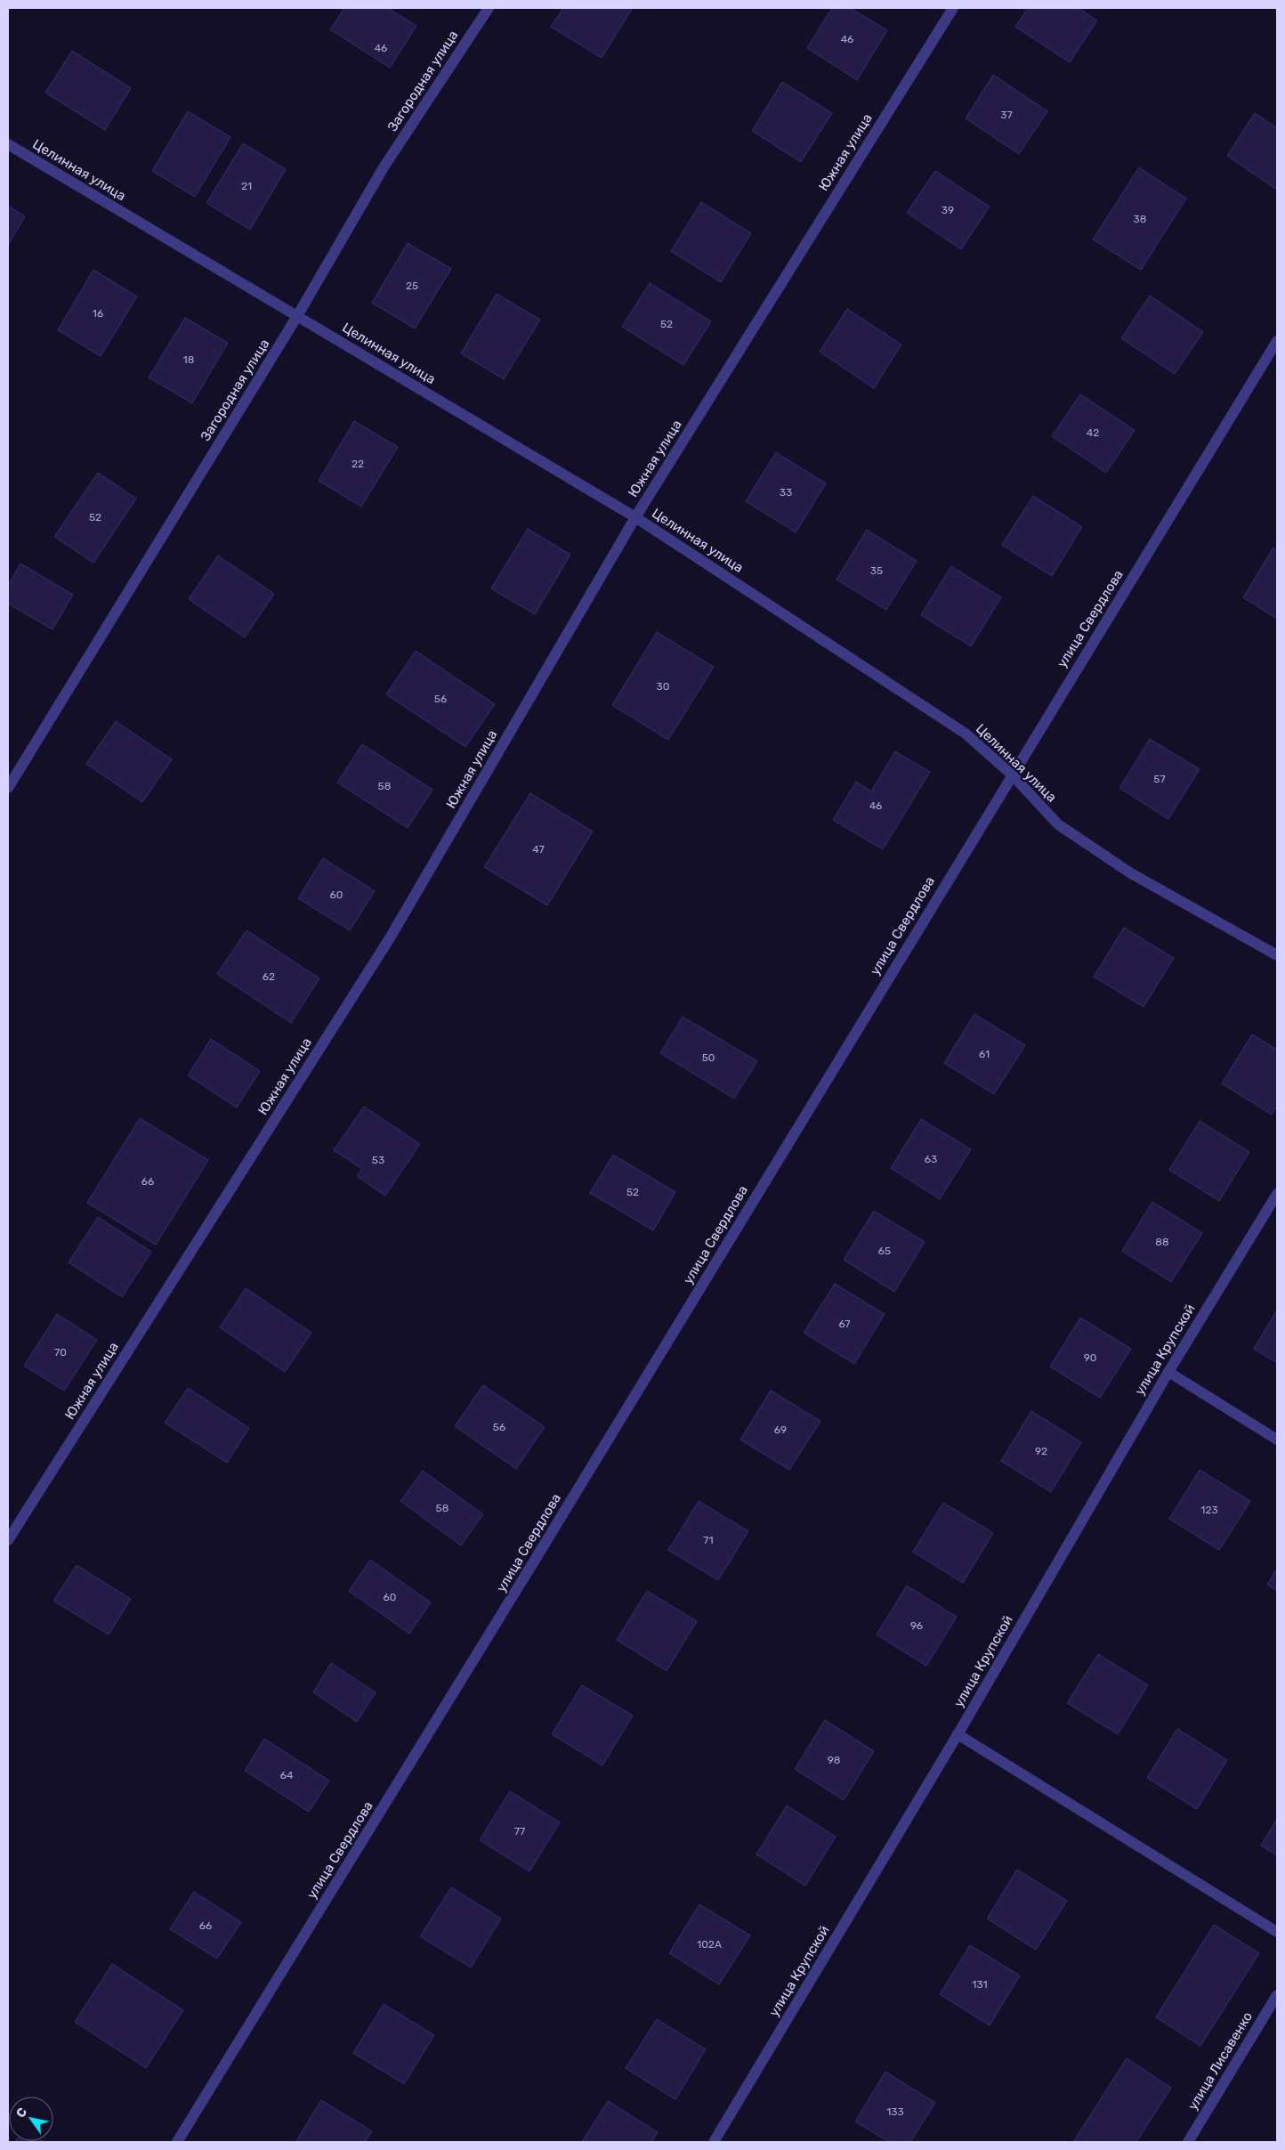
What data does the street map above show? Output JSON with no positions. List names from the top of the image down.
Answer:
{
  "streets": {
    "street": [
      "Загородная улица",
      "Южная улица",
      "Целинная улица",
      "улица Свердлова",
      "улица Крупской",
      "улица Лисавенко"
    ]
  },
  "crossings": [
    ["Загородная улица", "Целинная улица"],
    ["Южная улица", "Целинная улица"],
    ["Целинная улица", "улица Свердлова"]
  ],
  "house_numbers": [
    "46",
    "46",
    "37",
    "21",
    "39",
    "38",
    "25",
    "16",
    "52",
    "18",
    "42",
    "22",
    "33",
    "52",
    "35",
    "30",
    "56",
    "57",
    "58",
    "46",
    "47",
    "60",
    "62",
    "61",
    "50",
    "63",
    "53",
    "66",
    "52",
    "88",
    "65",
    "67",
    "70",
    "90",
    "56",
    "69",
    "92",
    "58",
    "123",
    "71",
    "60",
    "96",
    "98",
    "64",
    "77",
    "66",
    "102А",
    "131",
    "133"
  ],
  "north": "top left"
}
